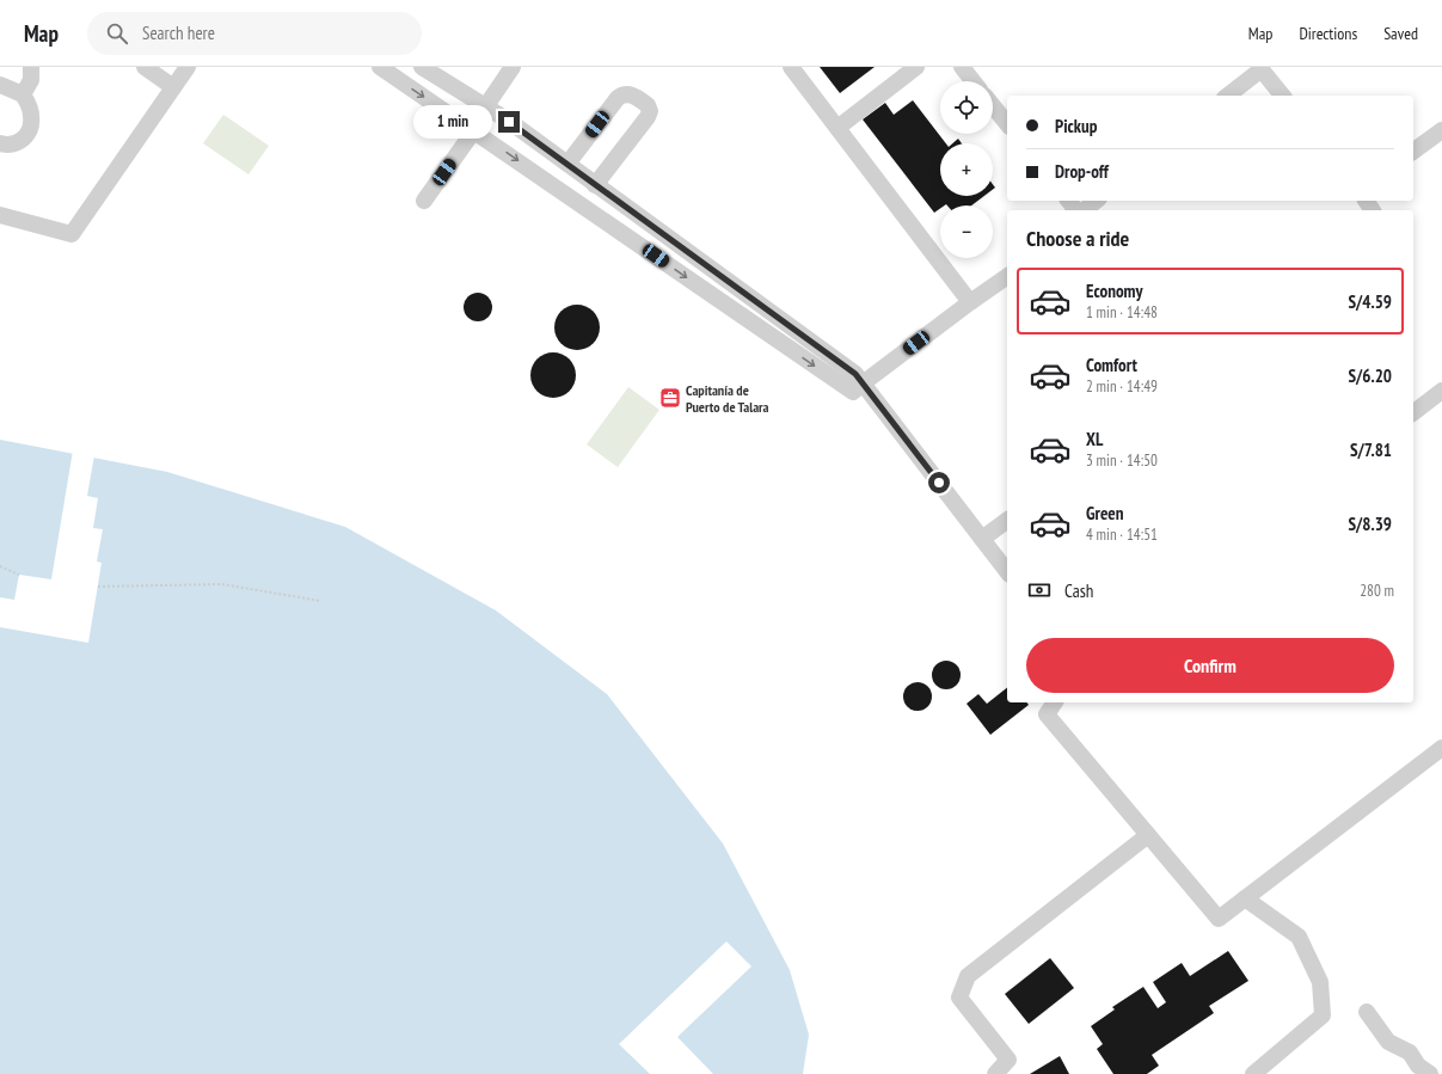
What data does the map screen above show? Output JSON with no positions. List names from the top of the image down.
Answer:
{
  "places": {
    "office": ["Capitanía de Puerto de Talara"]
  },
  "page": {
    "header": "Map",
    "search": "Search here",
    "nav": ["Map", "Directions", "Saved"],
    "map_buttons": ["+", "−"],
    "banner": ["Pickup", "Drop-off"],
    "bubble": "1 min",
    "heading": "Choose a ride",
    "list": [
      {
        "name": "Economy",
        "note": "1 min · 14:48",
        "value": "S/4.59"
      },
      {
        "name": "Comfort",
        "note": "2 min · 14:49",
        "value": "S/6.20"
      },
      {
        "name": "XL",
        "note": "3 min · 14:50",
        "value": "S/7.81"
      },
      {
        "name": "Green",
        "note": "4 min · 14:51",
        "value": "S/8.39"
      }
    ],
    "pay": ["Cash", "280 m"],
    "buttons": "Confirm"
  }
}
